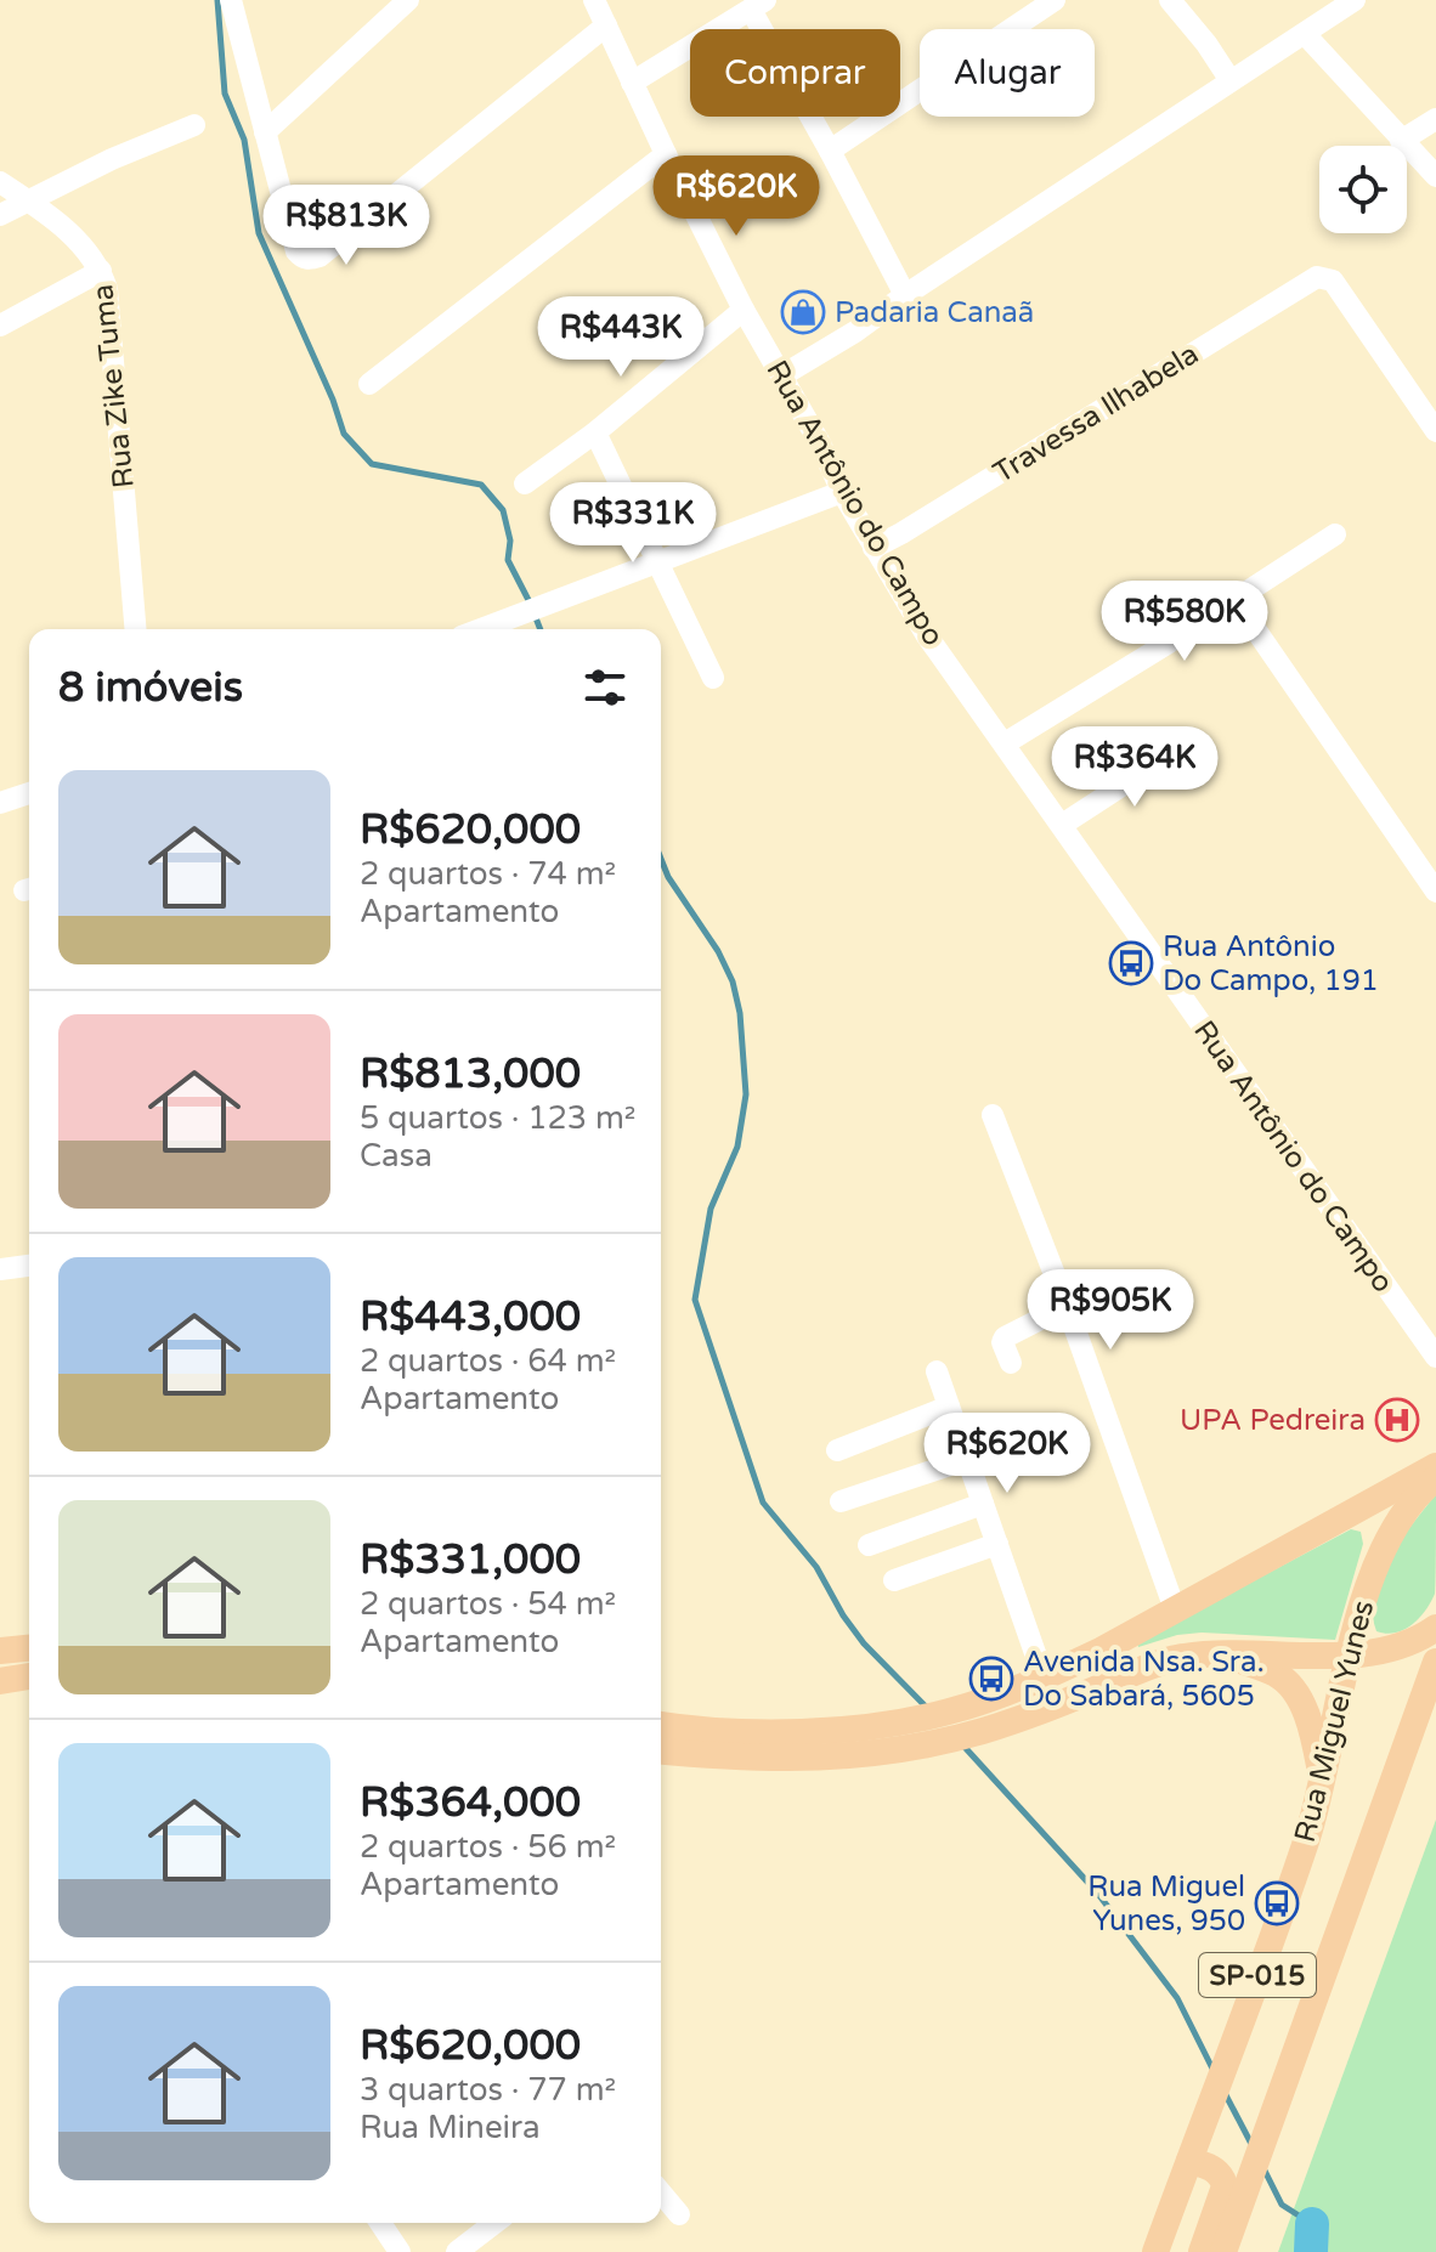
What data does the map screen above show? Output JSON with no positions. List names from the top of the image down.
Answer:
{
  "streets": {
    "main road": ["Rua Miguel Yunes", "SP-015"],
    "street": ["Rua Zike Tuma", "Travessa Ilhabela", "Rua Antônio do Campo"]
  },
  "crossings": [
    ["Travessa Ilhabela", "Rua Antônio do Campo"]
  ],
  "places": {
    "shop": ["Padaria Canaã"],
    "bus stop": ["Rua Antônio Do Campo, 191", "Avenida Nsa. Sra. Do Sabará, 5605", "Rua Miguel Yunes, 950"],
    "hospital": ["UPA Pedreira"]
  },
  "page": {
    "chip": ["Comprar", "Alugar"],
    "price": [
      "R$620K",
      "R$813K",
      "R$443K",
      "R$331K",
      "R$580K",
      "R$364K",
      "R$905K",
      "R$620K"
    ],
    "heading": "8 imóveis",
    "list": [
      {
        "name": "R$620,000",
        "note": "2 quartos · 74 m² · Apartamento"
      },
      {
        "name": "R$813,000",
        "note": "5 quartos · 123 m² · Casa"
      },
      {
        "name": "R$443,000",
        "note": "2 quartos · 64 m² · Apartamento"
      },
      {
        "name": "R$331,000",
        "note": "2 quartos · 54 m² · Apartamento"
      },
      {
        "name": "R$364,000",
        "note": "2 quartos · 56 m² · Apartamento"
      },
      {
        "name": "R$620,000",
        "note": "3 quartos · 77 m² · Rua Mineira"
      }
    ]
  }
}
